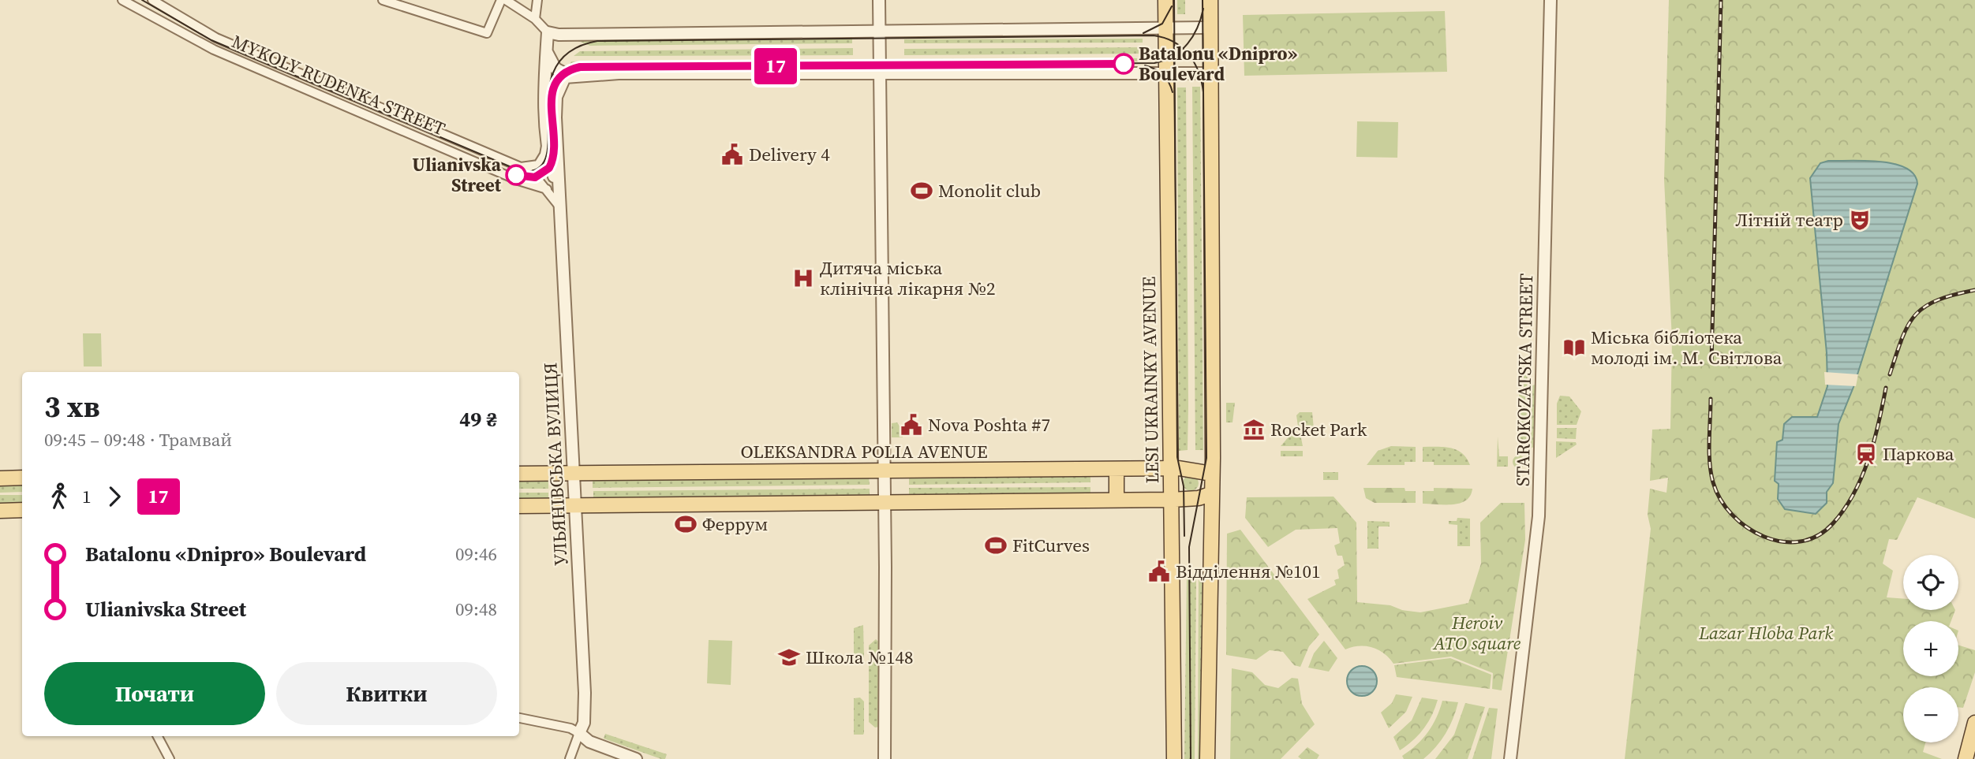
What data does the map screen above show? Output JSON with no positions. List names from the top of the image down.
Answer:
{
  "streets": {
    "main road": ["LESI UKRAINKY AVENUE", "OLEKSANDRA POLIA AVENUE"],
    "street": ["MYKOLY RUDENKA STREET", "STAROKOZATSKA STREET", "УЛЬЯНІВСЬКА ВУЛИЦЯ"]
  },
  "crossings": [
    ["MYKOLY RUDENKA STREET", "УЛЬЯНІВСЬКА ВУЛИЦЯ"],
    ["LESI UKRAINKY AVENUE", "OLEKSANDRA POLIA AVENUE"],
    ["OLEKSANDRA POLIA AVENUE", "УЛЬЯНІВСЬКА ВУЛИЦЯ"]
  ],
  "parks": ["Heroiv ATO square", "Lazar Hloba Park"],
  "places": {
    "other": ["Batalonu «Dnipro» Boulevard", "Ulianivska Street"],
    "public building": ["Delivery 4", "Nova Poshta #7", "Відділення №101"],
    "sports": ["Monolit club", "Феррум", "FitCurves"],
    "theatre": ["Літній театр"],
    "hospital": ["Дитяча міська клінічна лікарня №2"],
    "library": ["Міська бібліотека молоді ім. М. Світлова"],
    "museum": ["Rocket Park"],
    "station": ["Паркова"],
    "school or university": ["Школа №148"]
  },
  "lines": ["tram line 17"],
  "page": {
    "on_map": "17",
    "heading": ["3 хв", "09:45 – 09:48 · Трамвай", "49 ₴"],
    "legs": ["1", "17"],
    "list": [
      {
        "name": "Batalonu «Dnipro» Boulevard",
        "value": "09:46"
      },
      {
        "name": "Ulianivska Street",
        "value": "09:48"
      }
    ],
    "map_buttons": ["+", "−"],
    "buttons": ["Почати", "Квитки"]
  }
}
